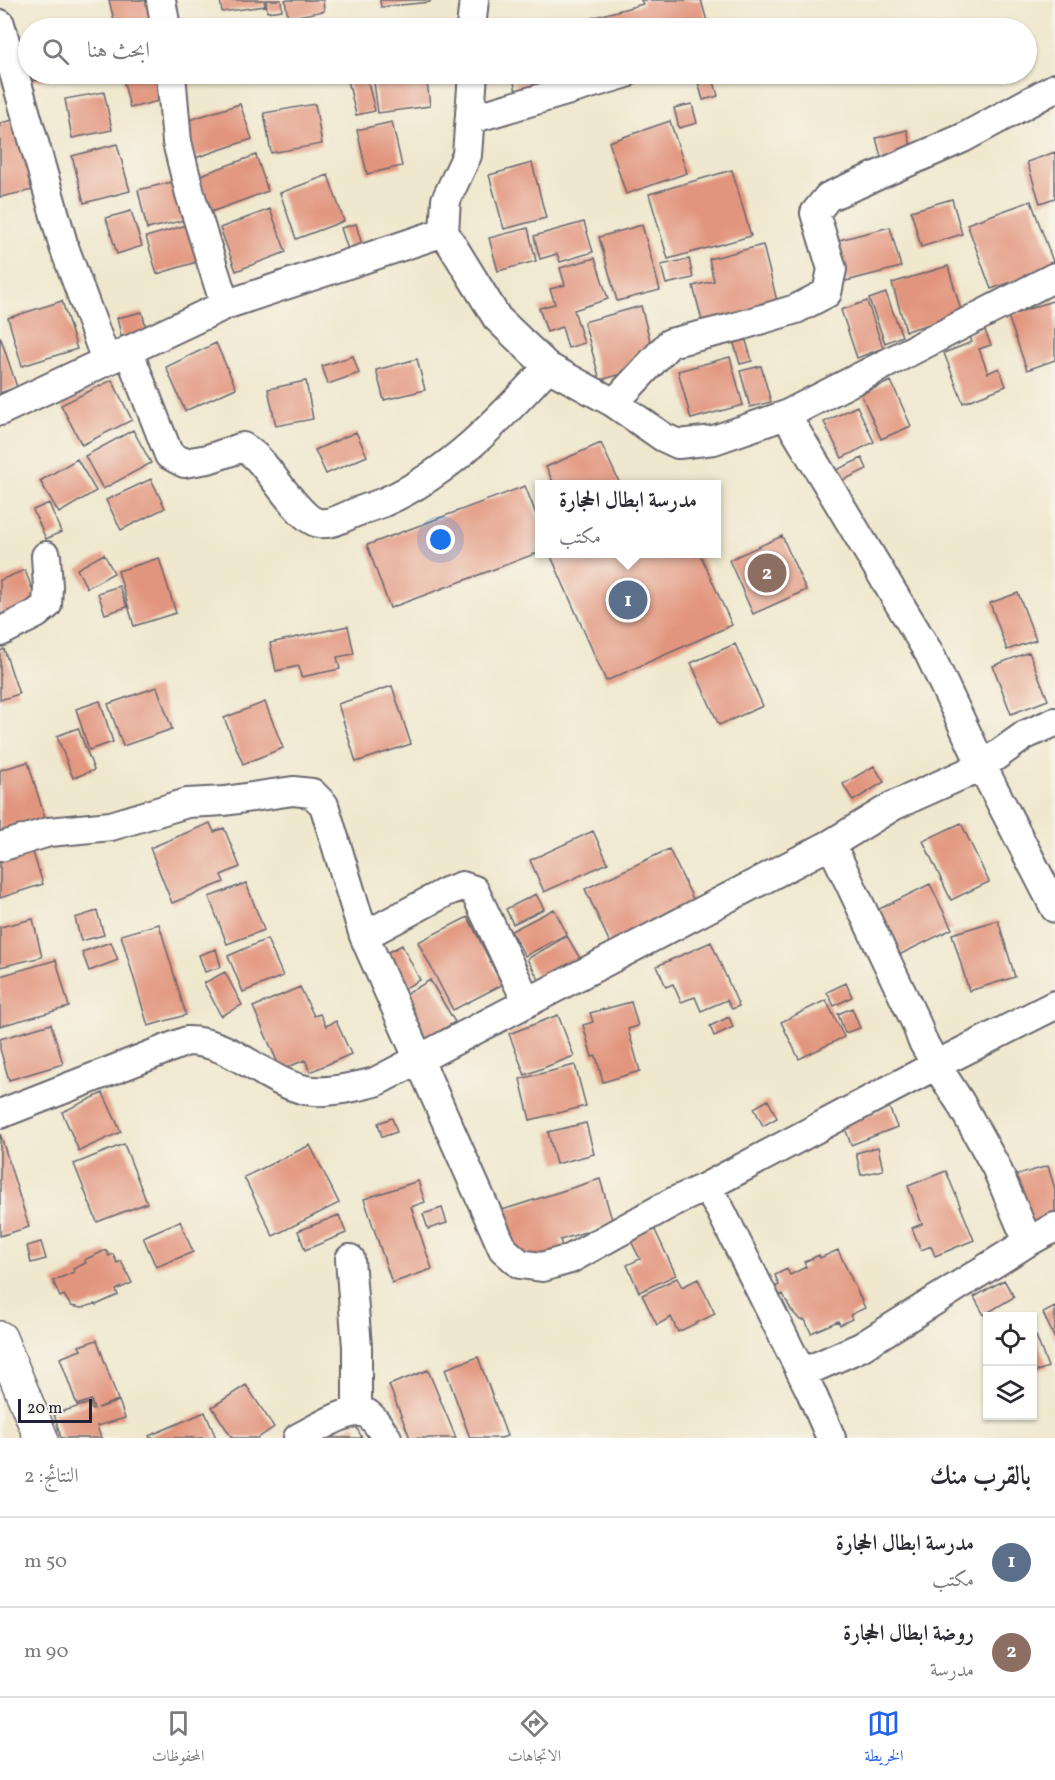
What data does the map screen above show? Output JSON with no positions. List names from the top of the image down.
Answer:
{
  "scale_bar": "20 m",
  "page": {
    "search": "ابحث هنا",
    "popup": ["مدرسة ابطال الحجارة", "مكتب"],
    "pins": ["2", "1"],
    "scale": "20 m",
    "heading": ["بالقرب منك", "النتائج: 2"],
    "list": [
      {
        "mark": "1",
        "name": "مدرسة ابطال الحجارة",
        "note": "مكتب",
        "value": "50 m"
      },
      {
        "mark": "2",
        "name": "روضة ابطال الحجارة",
        "note": "مدرسة",
        "value": "90 m"
      }
    ],
    "nav": ["الخريطة", "الاتجاهات", "المحفوظات"]
  }
}
